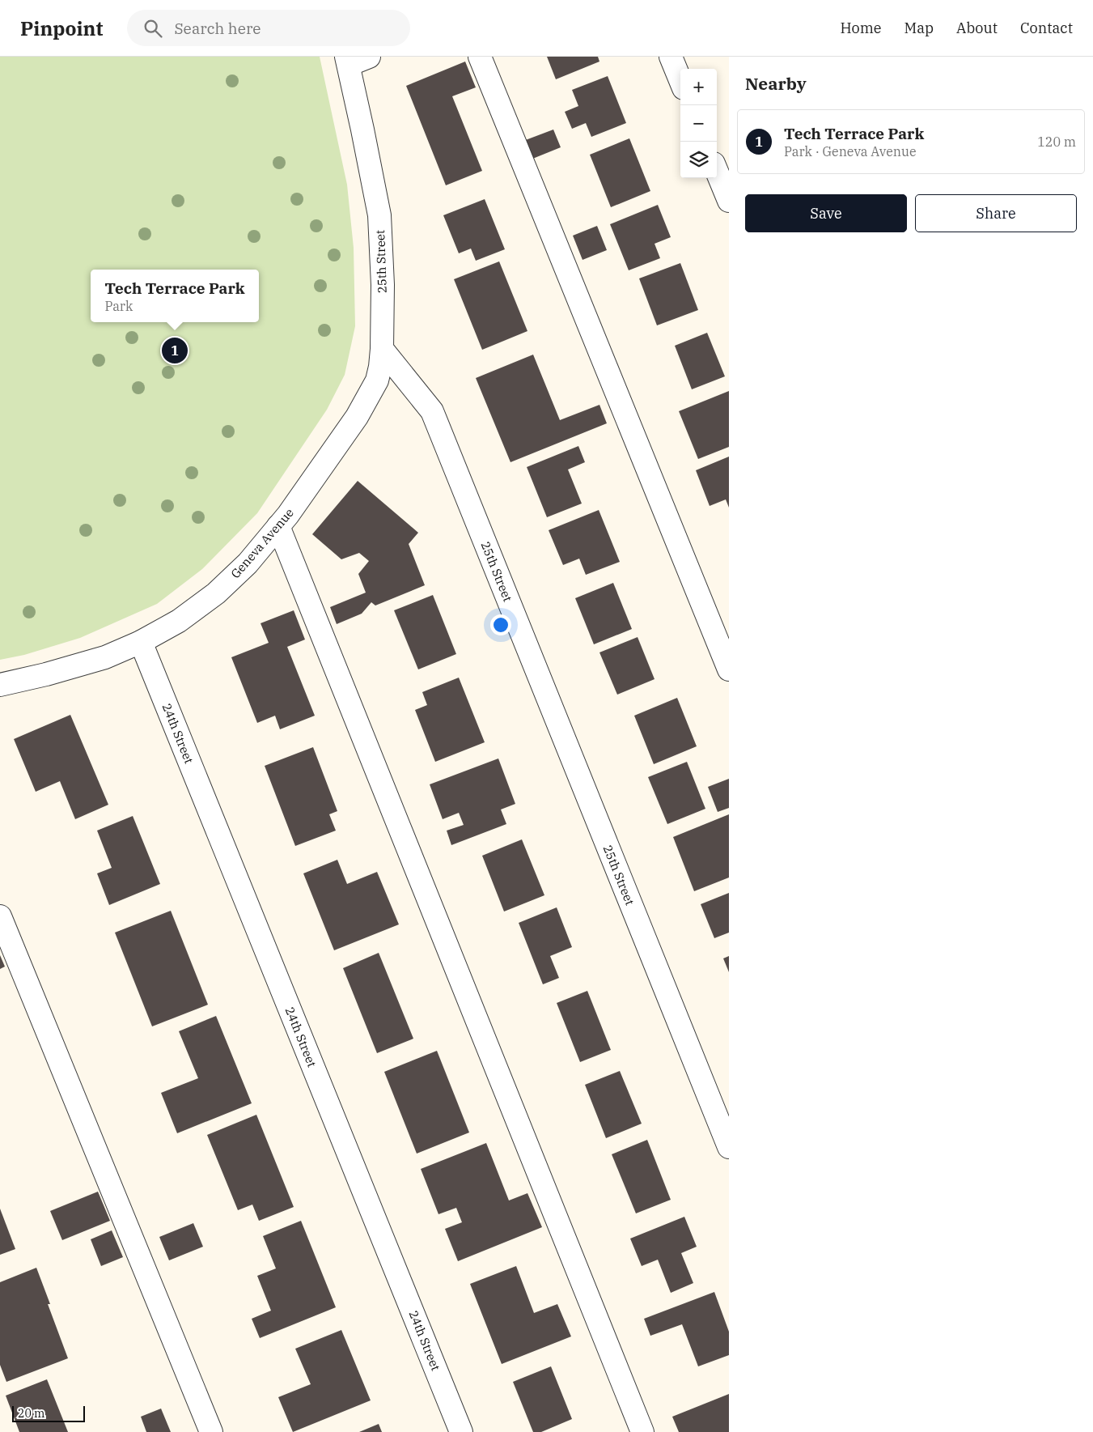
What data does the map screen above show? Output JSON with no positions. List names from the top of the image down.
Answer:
{
  "streets": {
    "street": ["25th Street", "Geneva Avenue", "24th Street"]
  },
  "crossings": [
    ["25th Street", "Geneva Avenue"],
    ["Geneva Avenue", "24th Street"]
  ],
  "scale_bar": "20 m",
  "page": {
    "header": "Pinpoint",
    "search": "Search here",
    "nav": [
      "Home",
      "Map",
      "About",
      "Contact"
    ],
    "heading": "Nearby",
    "map_buttons": ["+", "−"],
    "list": [
      {
        "mark": "1",
        "name": "Tech Terrace Park",
        "note": "Park · Geneva Avenue",
        "value": "120 m"
      }
    ],
    "buttons": ["Save", "Share"],
    "popup": ["Tech Terrace Park", "Park"],
    "pins": "1",
    "scale": "20 m"
  }
}
